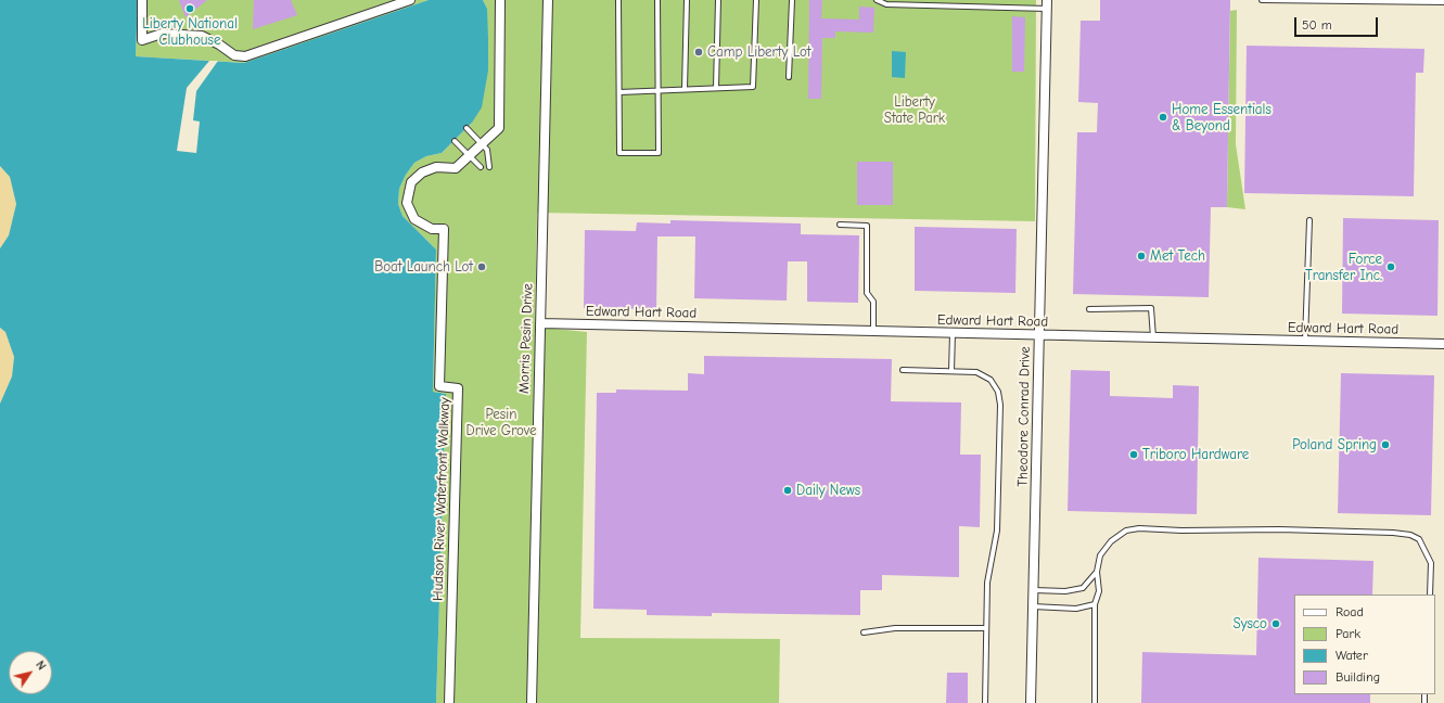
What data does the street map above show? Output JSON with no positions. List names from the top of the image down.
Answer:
{
  "streets": {
    "street": [
      "Edward Hart Road",
      "Morris Pesin Drive",
      "Theodore Conrad Drive",
      "Hudson River Waterfront Walkway"
    ]
  },
  "crossings": [
    ["Edward Hart Road", "Morris Pesin Drive"],
    ["Edward Hart Road", "Theodore Conrad Drive"]
  ],
  "parks": ["Liberty State Park", "Pesin Drive Grove"],
  "places": [
    "Liberty National Clubhouse",
    "Camp Liberty Lot",
    "Home Essentials & Beyond",
    "Met Tech",
    "Boat Launch Lot",
    "Force Transfer Inc.",
    "Poland Spring",
    "Triboro Hardware",
    "Daily News",
    "Sysco"
  ],
  "legend": [
    "Road",
    "Park",
    "Water",
    "Building"
  ],
  "scale_bar": "50 m",
  "north": "top right"
}
